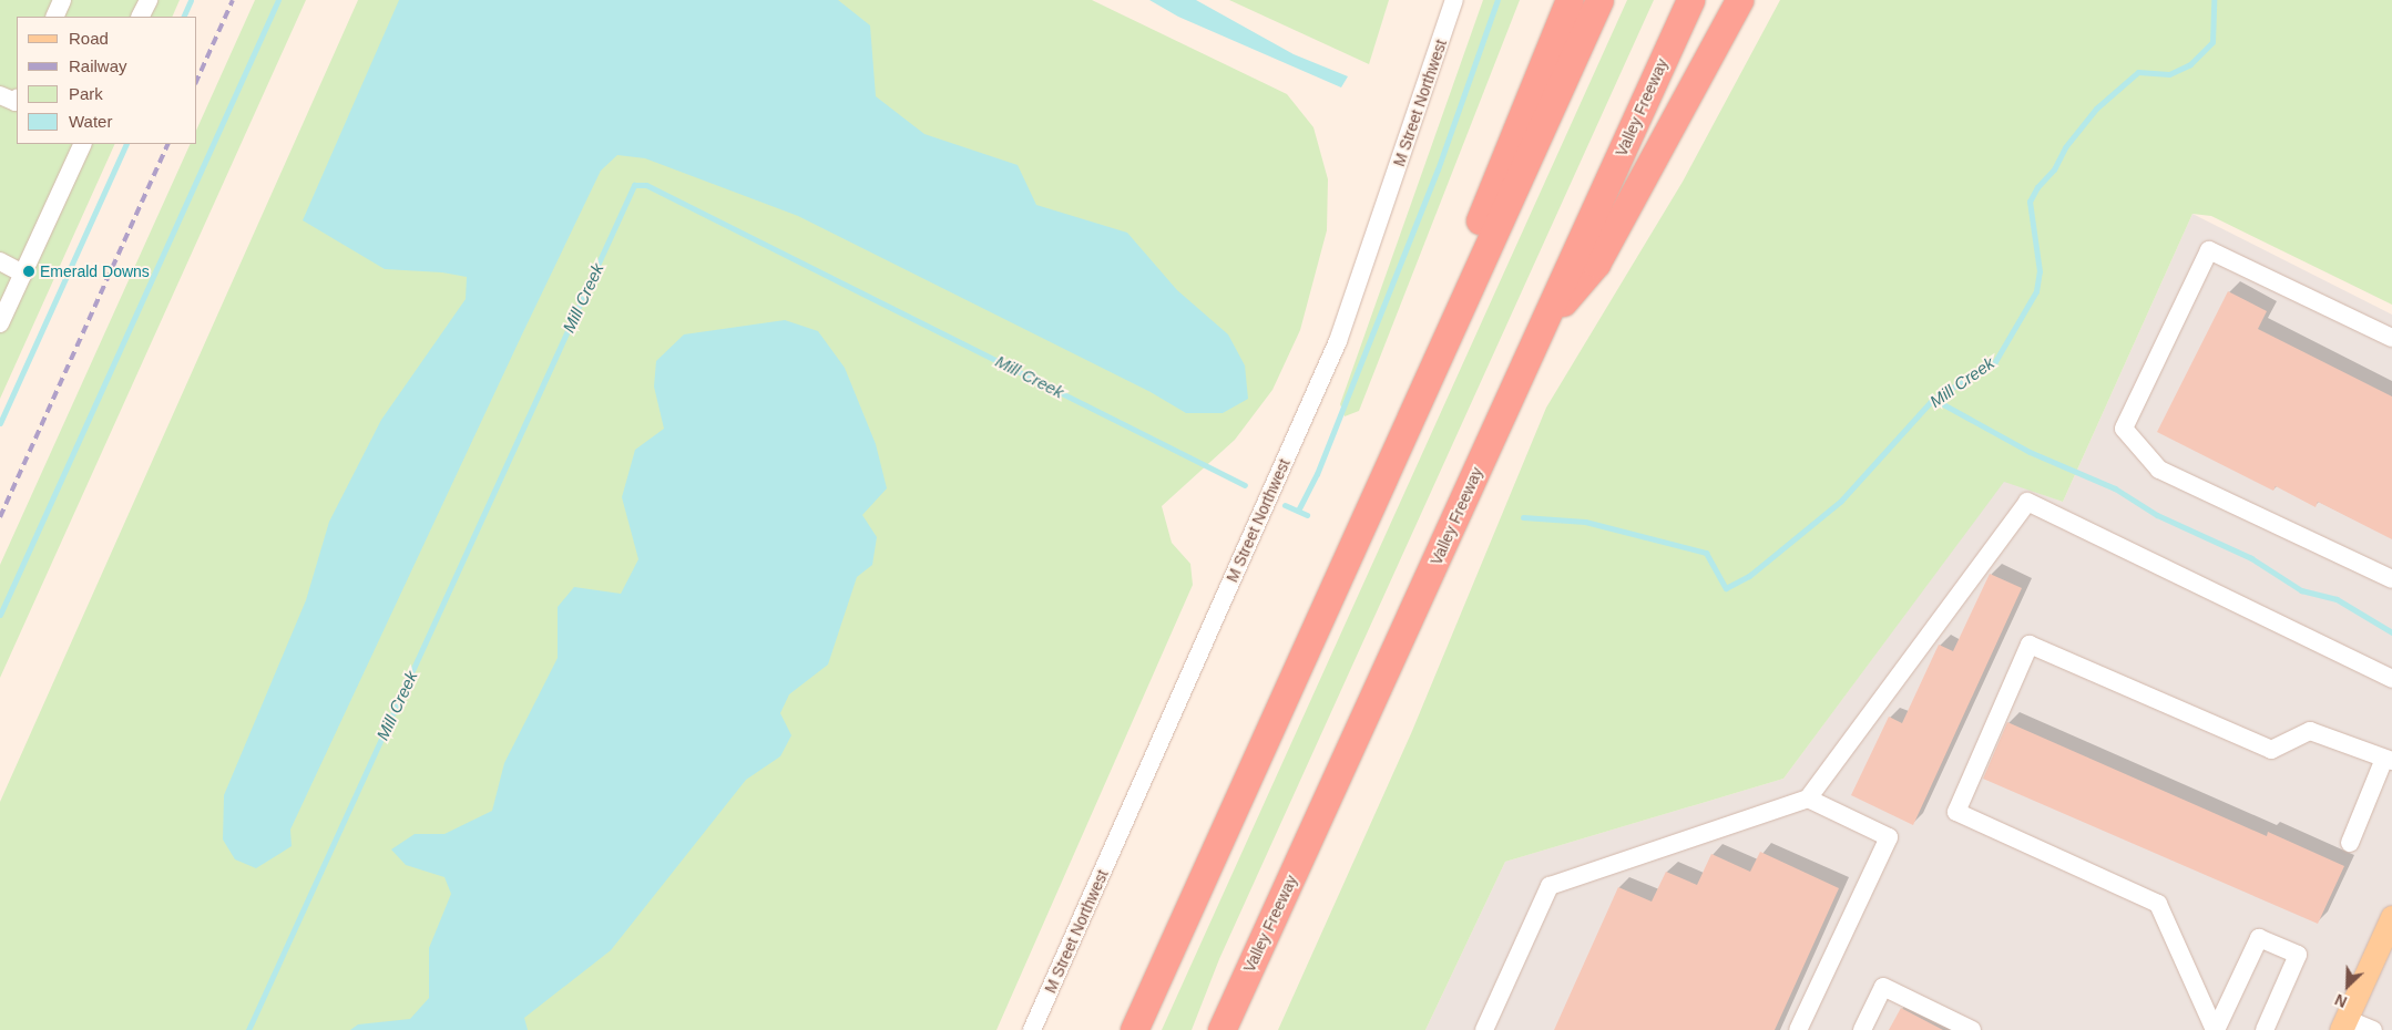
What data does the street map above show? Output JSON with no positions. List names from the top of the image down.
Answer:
{
  "streets": {
    "highway": ["Valley Freeway"],
    "street": ["M Street Northwest"]
  },
  "water": ["Mill Creek"],
  "places": ["Emerald Downs"],
  "legend": [
    "Road",
    "Railway",
    "Park",
    "Water"
  ],
  "north": "bottom left"
}
